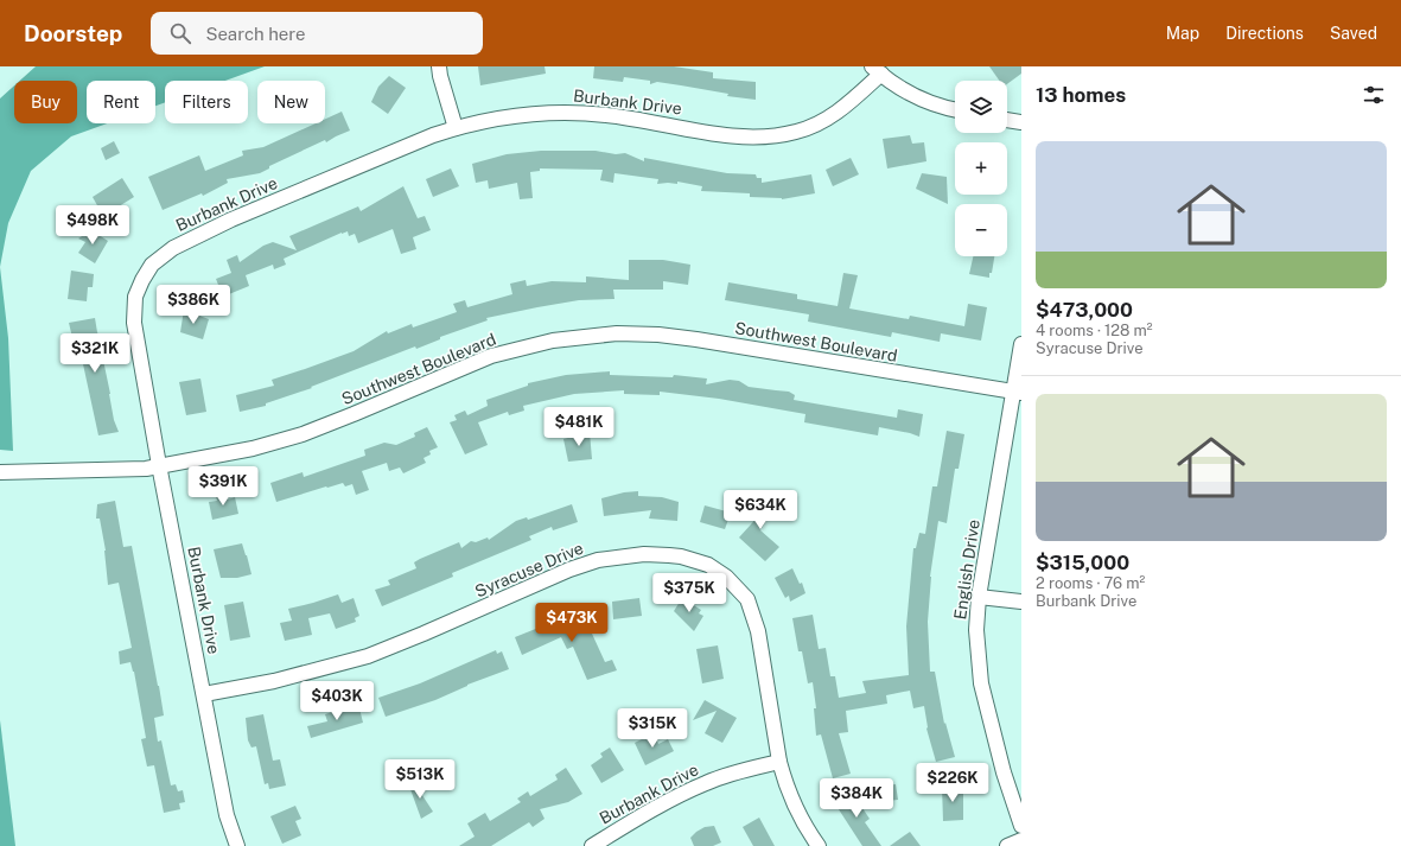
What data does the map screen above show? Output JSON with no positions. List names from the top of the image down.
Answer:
{
  "streets": {
    "street": [
      "Burbank Drive",
      "Southwest Boulevard",
      "Syracuse Drive",
      "English Drive"
    ]
  },
  "crossings": [
    ["Burbank Drive", "Southwest Boulevard"],
    ["Burbank Drive", "Syracuse Drive"],
    ["Southwest Boulevard", "English Drive"]
  ],
  "page": {
    "header": "Doorstep",
    "search": "Search here",
    "nav": ["Map", "Directions", "Saved"],
    "heading": "13 homes",
    "map_buttons": ["+", "−"],
    "chip": [
      "Buy",
      "Rent",
      "Filters",
      "New"
    ],
    "list": [
      {
        "name": "$473,000",
        "note": "4 rooms · 128 m² · Syracuse Drive"
      },
      {
        "name": "$315,000",
        "note": "2 rooms · 76 m² · Burbank Drive"
      }
    ],
    "price": [
      "$498K",
      "$386K",
      "$321K",
      "$481K",
      "$391K",
      "$634K",
      "$375K",
      "$473K",
      "$403K",
      "$315K",
      "$513K",
      "$226K",
      "$384K"
    ]
  }
}
